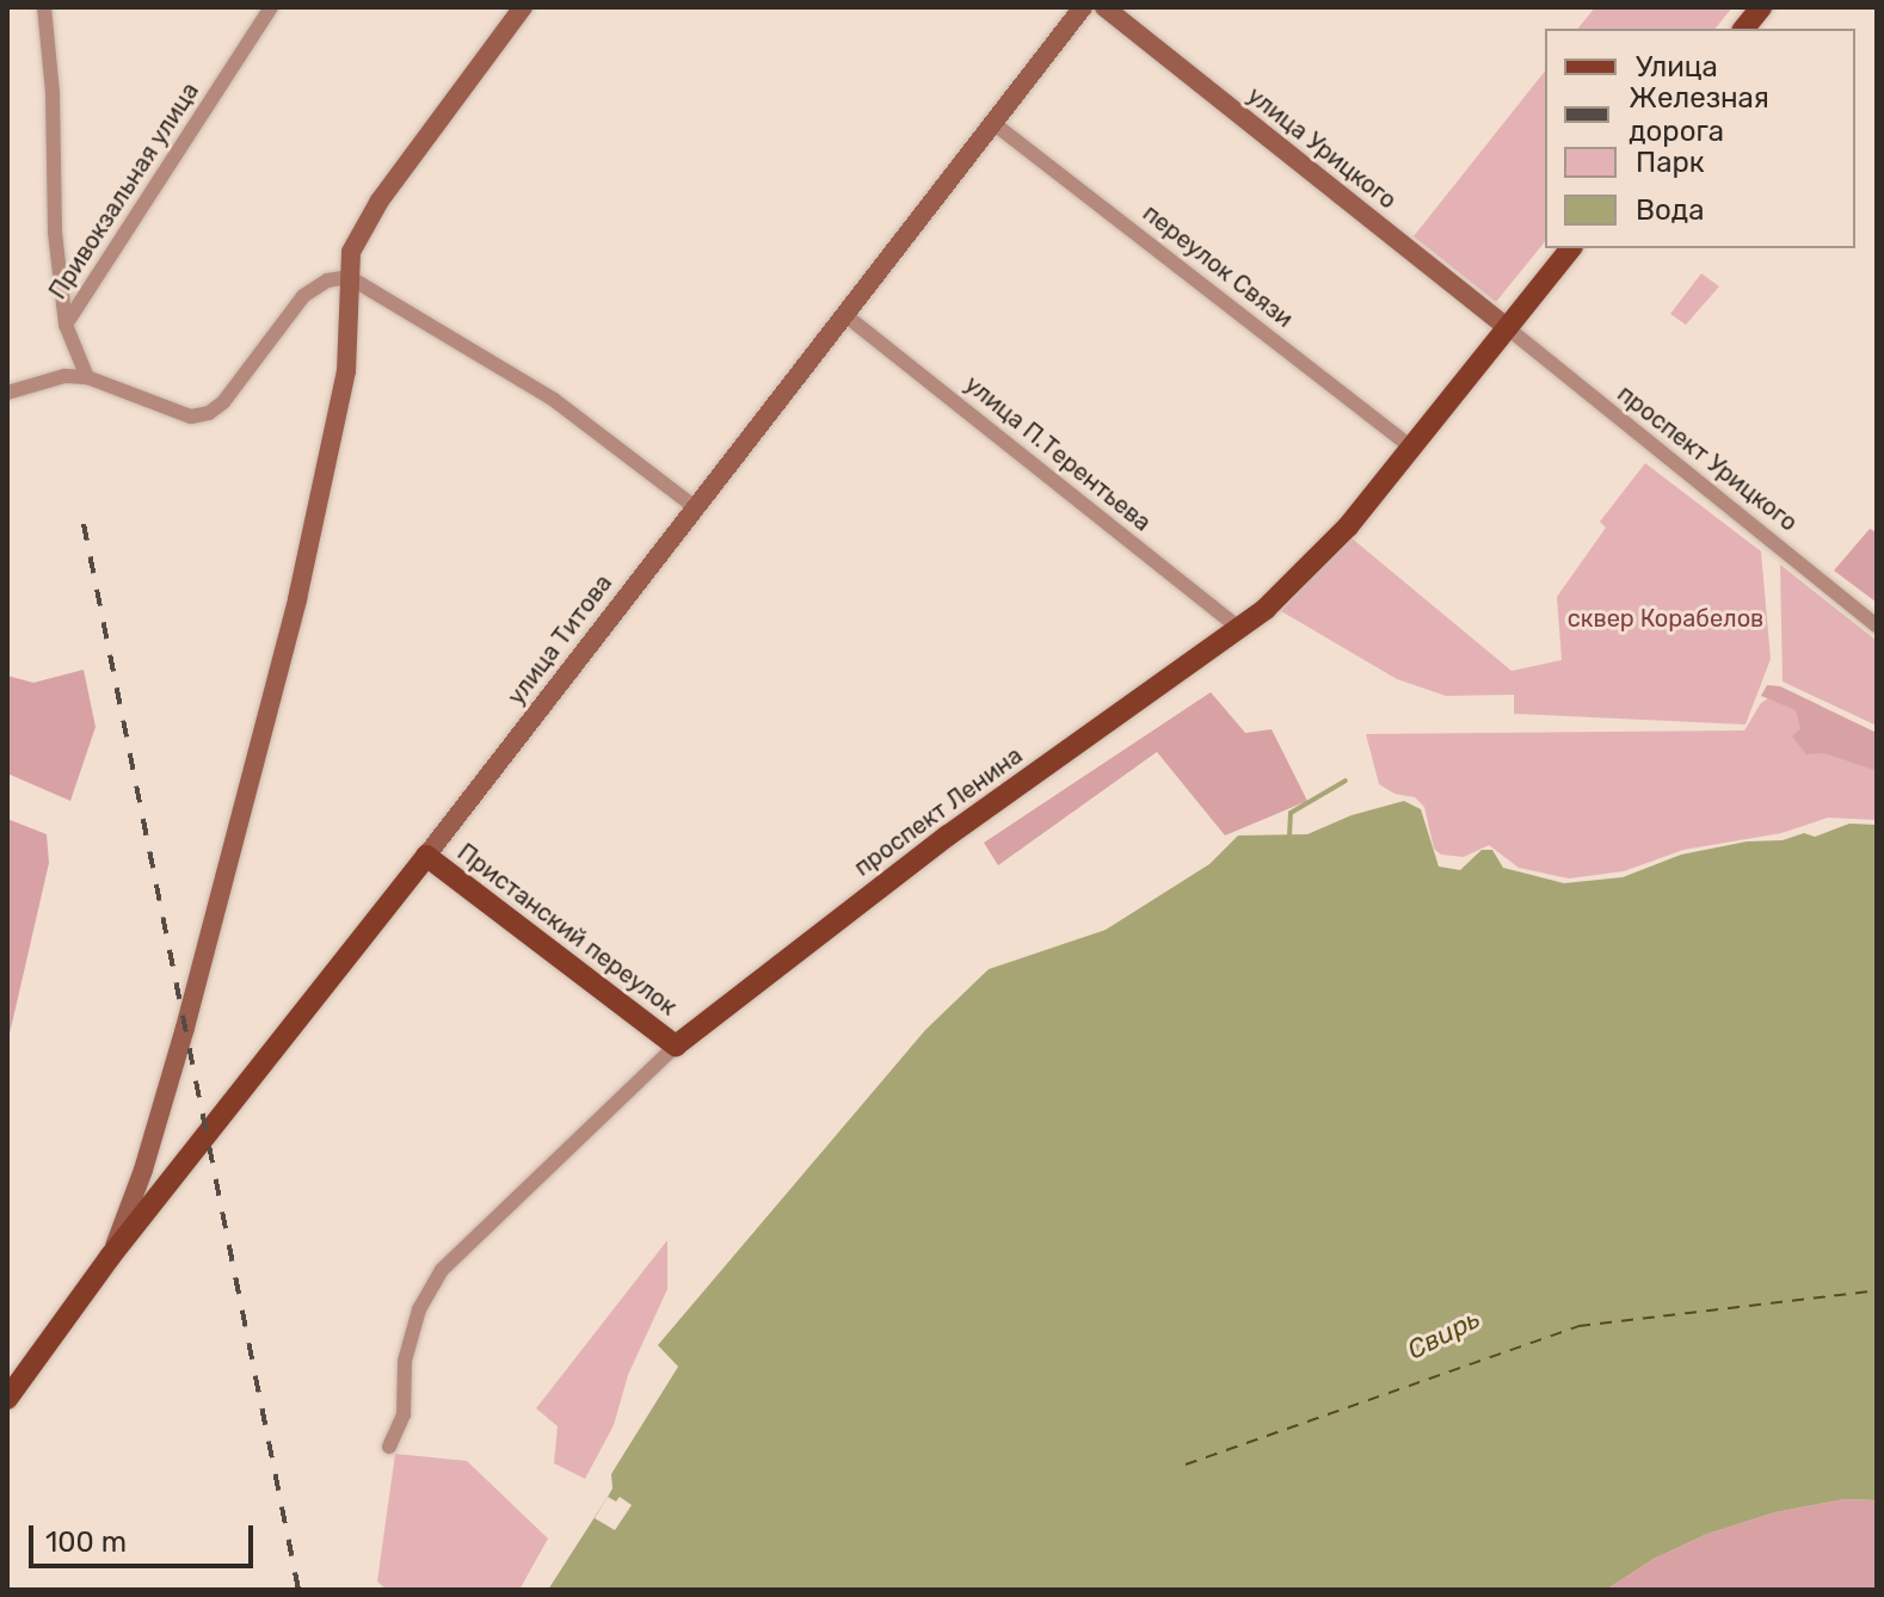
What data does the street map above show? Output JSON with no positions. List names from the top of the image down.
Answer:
{
  "streets": {
    "main road": ["улица Титова", "проспект Ленина", "Пристанский переулок"],
    "street": [
      "улица Урицкого",
      "Привокзальная улица",
      "переулок Связи",
      "улица П.Терентьева",
      "проспект Урицкого"
    ]
  },
  "crossings": [
    ["улица Урицкого", "проспект Урицкого"],
    ["улица Урицкого", "проспект Ленина"],
    ["переулок Связи", "улица Титова"],
    ["переулок Связи", "проспект Ленина"],
    ["улица П.Терентьева", "улица Титова"],
    ["улица П.Терентьева", "проспект Ленина"],
    ["проспект Урицкого", "проспект Ленина"],
    ["улица Титова", "Пристанский переулок"],
    ["проспект Ленина", "Пристанский переулок"]
  ],
  "water": ["Свирь"],
  "parks": ["сквер Корабелов"],
  "legend": [
    "Улица",
    "Железная дорога",
    "Парк",
    "Вода"
  ],
  "scale_bar": "100 m"
}
